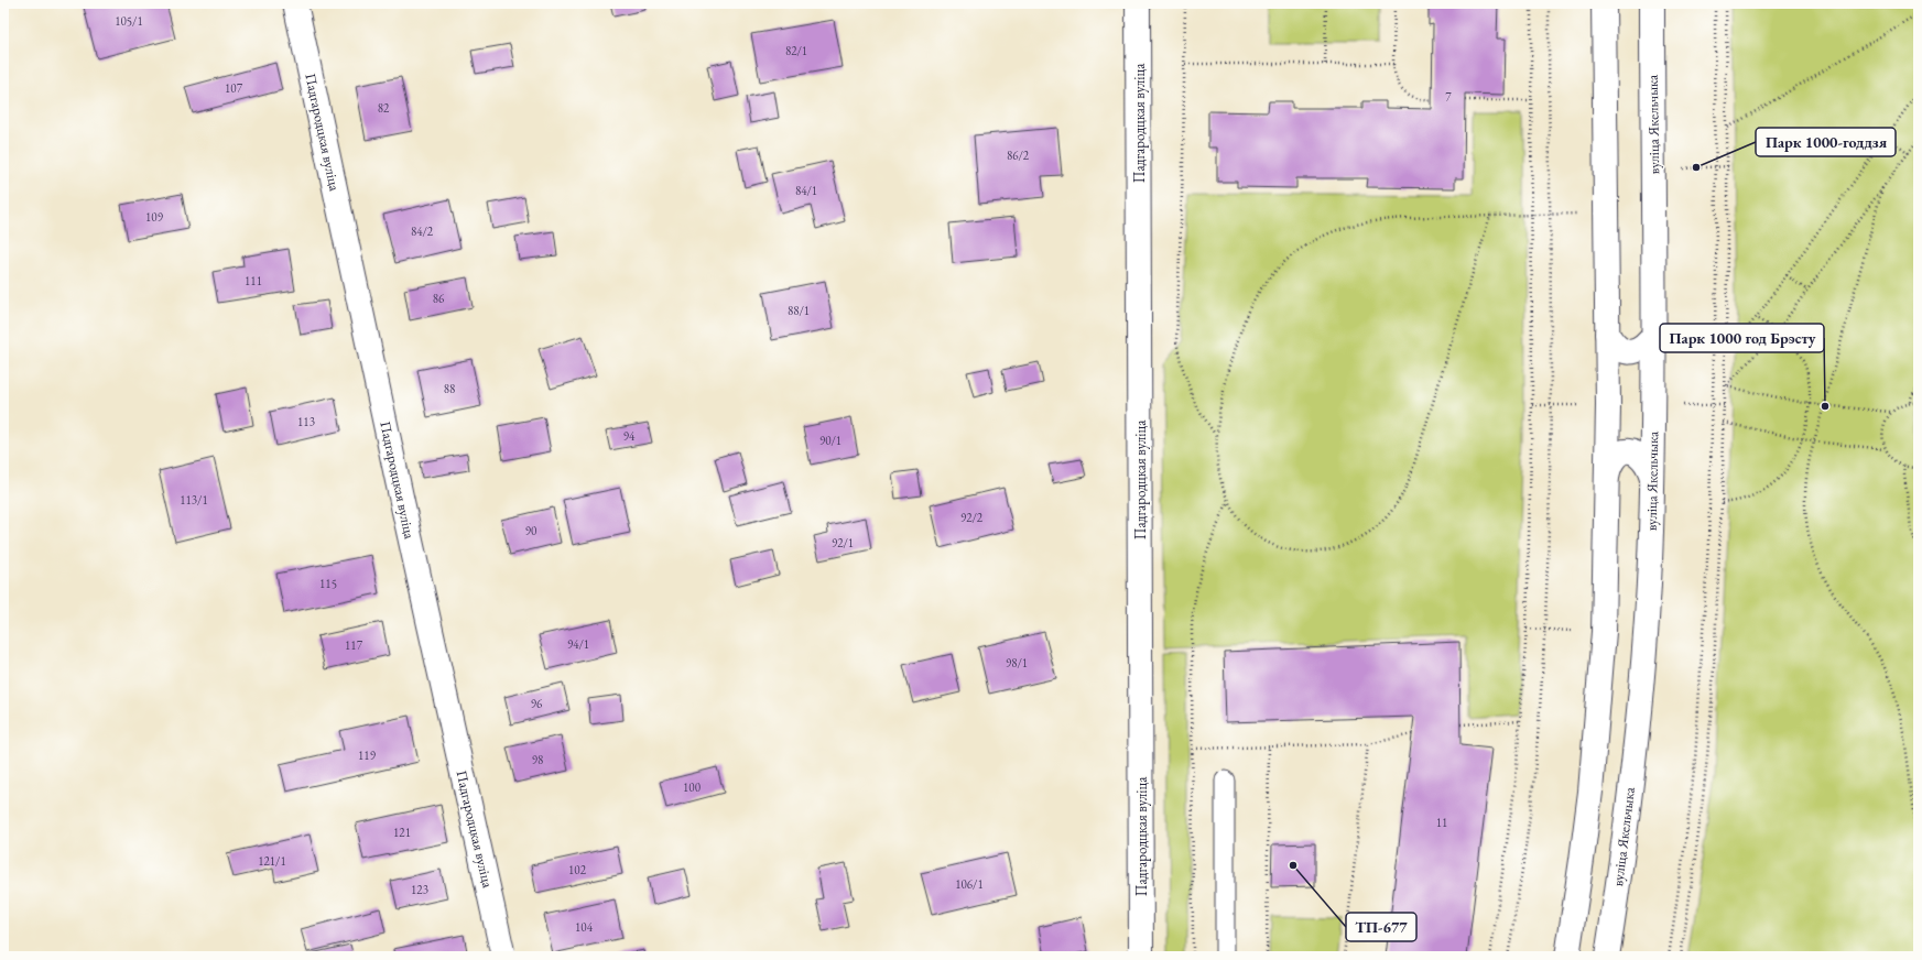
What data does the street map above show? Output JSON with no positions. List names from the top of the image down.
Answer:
{
  "streets": {
    "street": ["Падгародцкая вуліца", "вуліца Якельчыка"]
  },
  "places": ["Парк 1000-годдзя", "Парк 1000 год Брэсту", "ТП-677"],
  "house_numbers": [
    "105/1",
    "82/1",
    "107",
    "7",
    "82",
    "86/2",
    "84/1",
    "109",
    "84/2",
    "111",
    "86",
    "88/1",
    "88",
    "113",
    "94",
    "90/1",
    "113/1",
    "92/2",
    "90",
    "92/1",
    "115",
    "94/1",
    "117",
    "98/1",
    "96",
    "119",
    "98",
    "100",
    "11",
    "121",
    "121/1",
    "102",
    "106/1",
    "123",
    "104"
  ]
}
